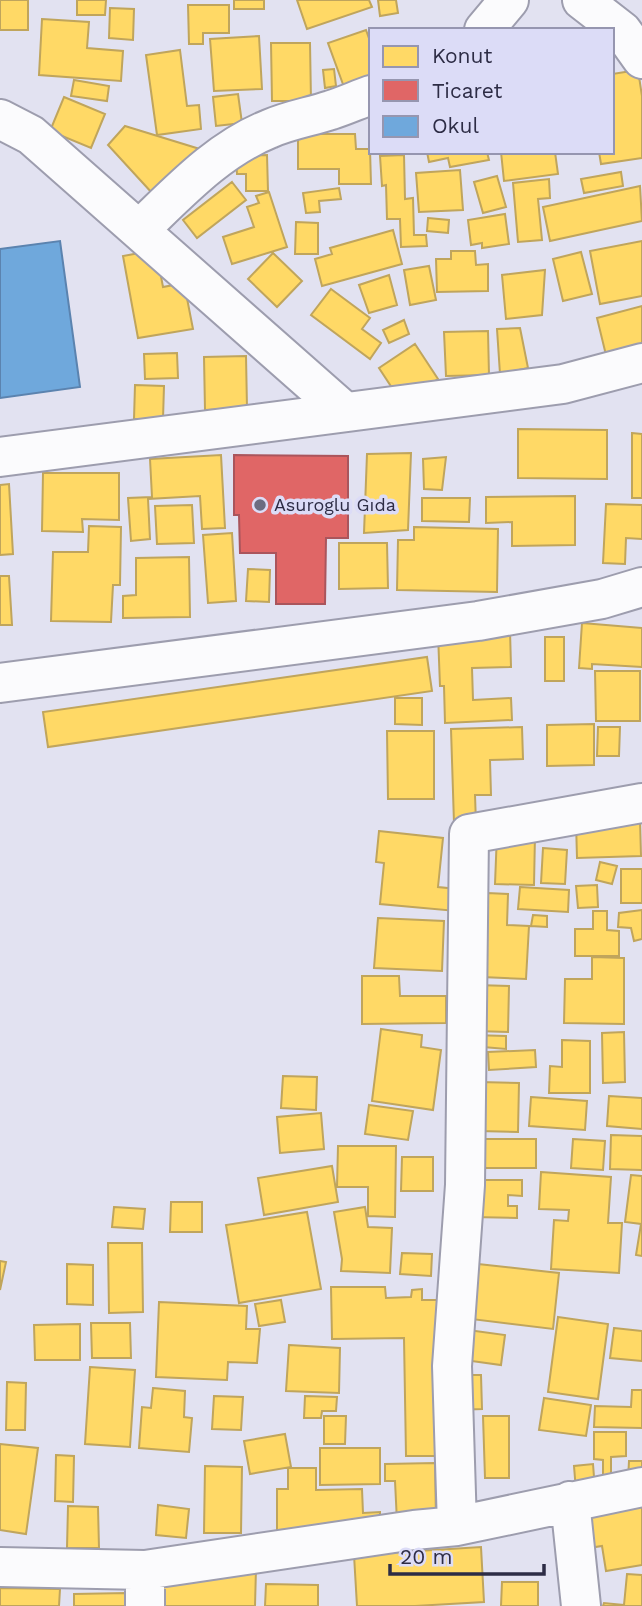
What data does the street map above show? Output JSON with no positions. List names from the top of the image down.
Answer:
{
  "places": ["Asuroglu Gıda"],
  "legend": ["Konut", "Ticaret", "Okul"],
  "scale_bar": "20 m"
}
